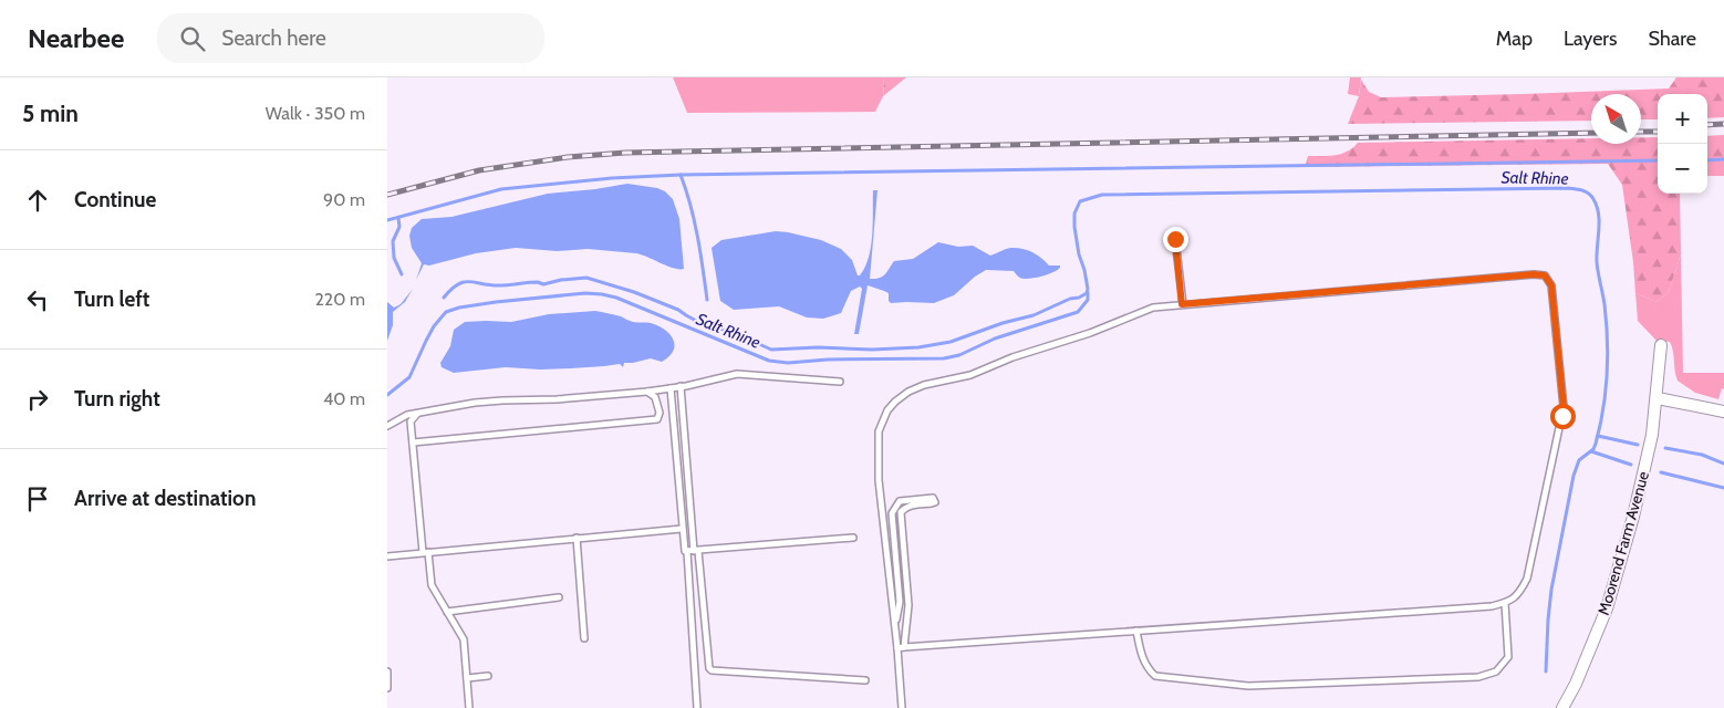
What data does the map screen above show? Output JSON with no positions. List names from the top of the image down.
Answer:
{
  "streets": {
    "street": ["Moorend Farm Avenue"]
  },
  "water": ["Salt Rhine"],
  "north": "top left",
  "page": {
    "header": "Nearbee",
    "search": "Search here",
    "nav": ["Map", "Layers", "Share"],
    "heading": ["5 min", "Walk · 350 m"],
    "map_buttons": ["+", "−"],
    "list": [
      ["Continue", "90 m"],
      ["Turn left", "220 m"],
      ["Turn right", "40 m"],
      "Arrive at destination"
    ]
  }
}
